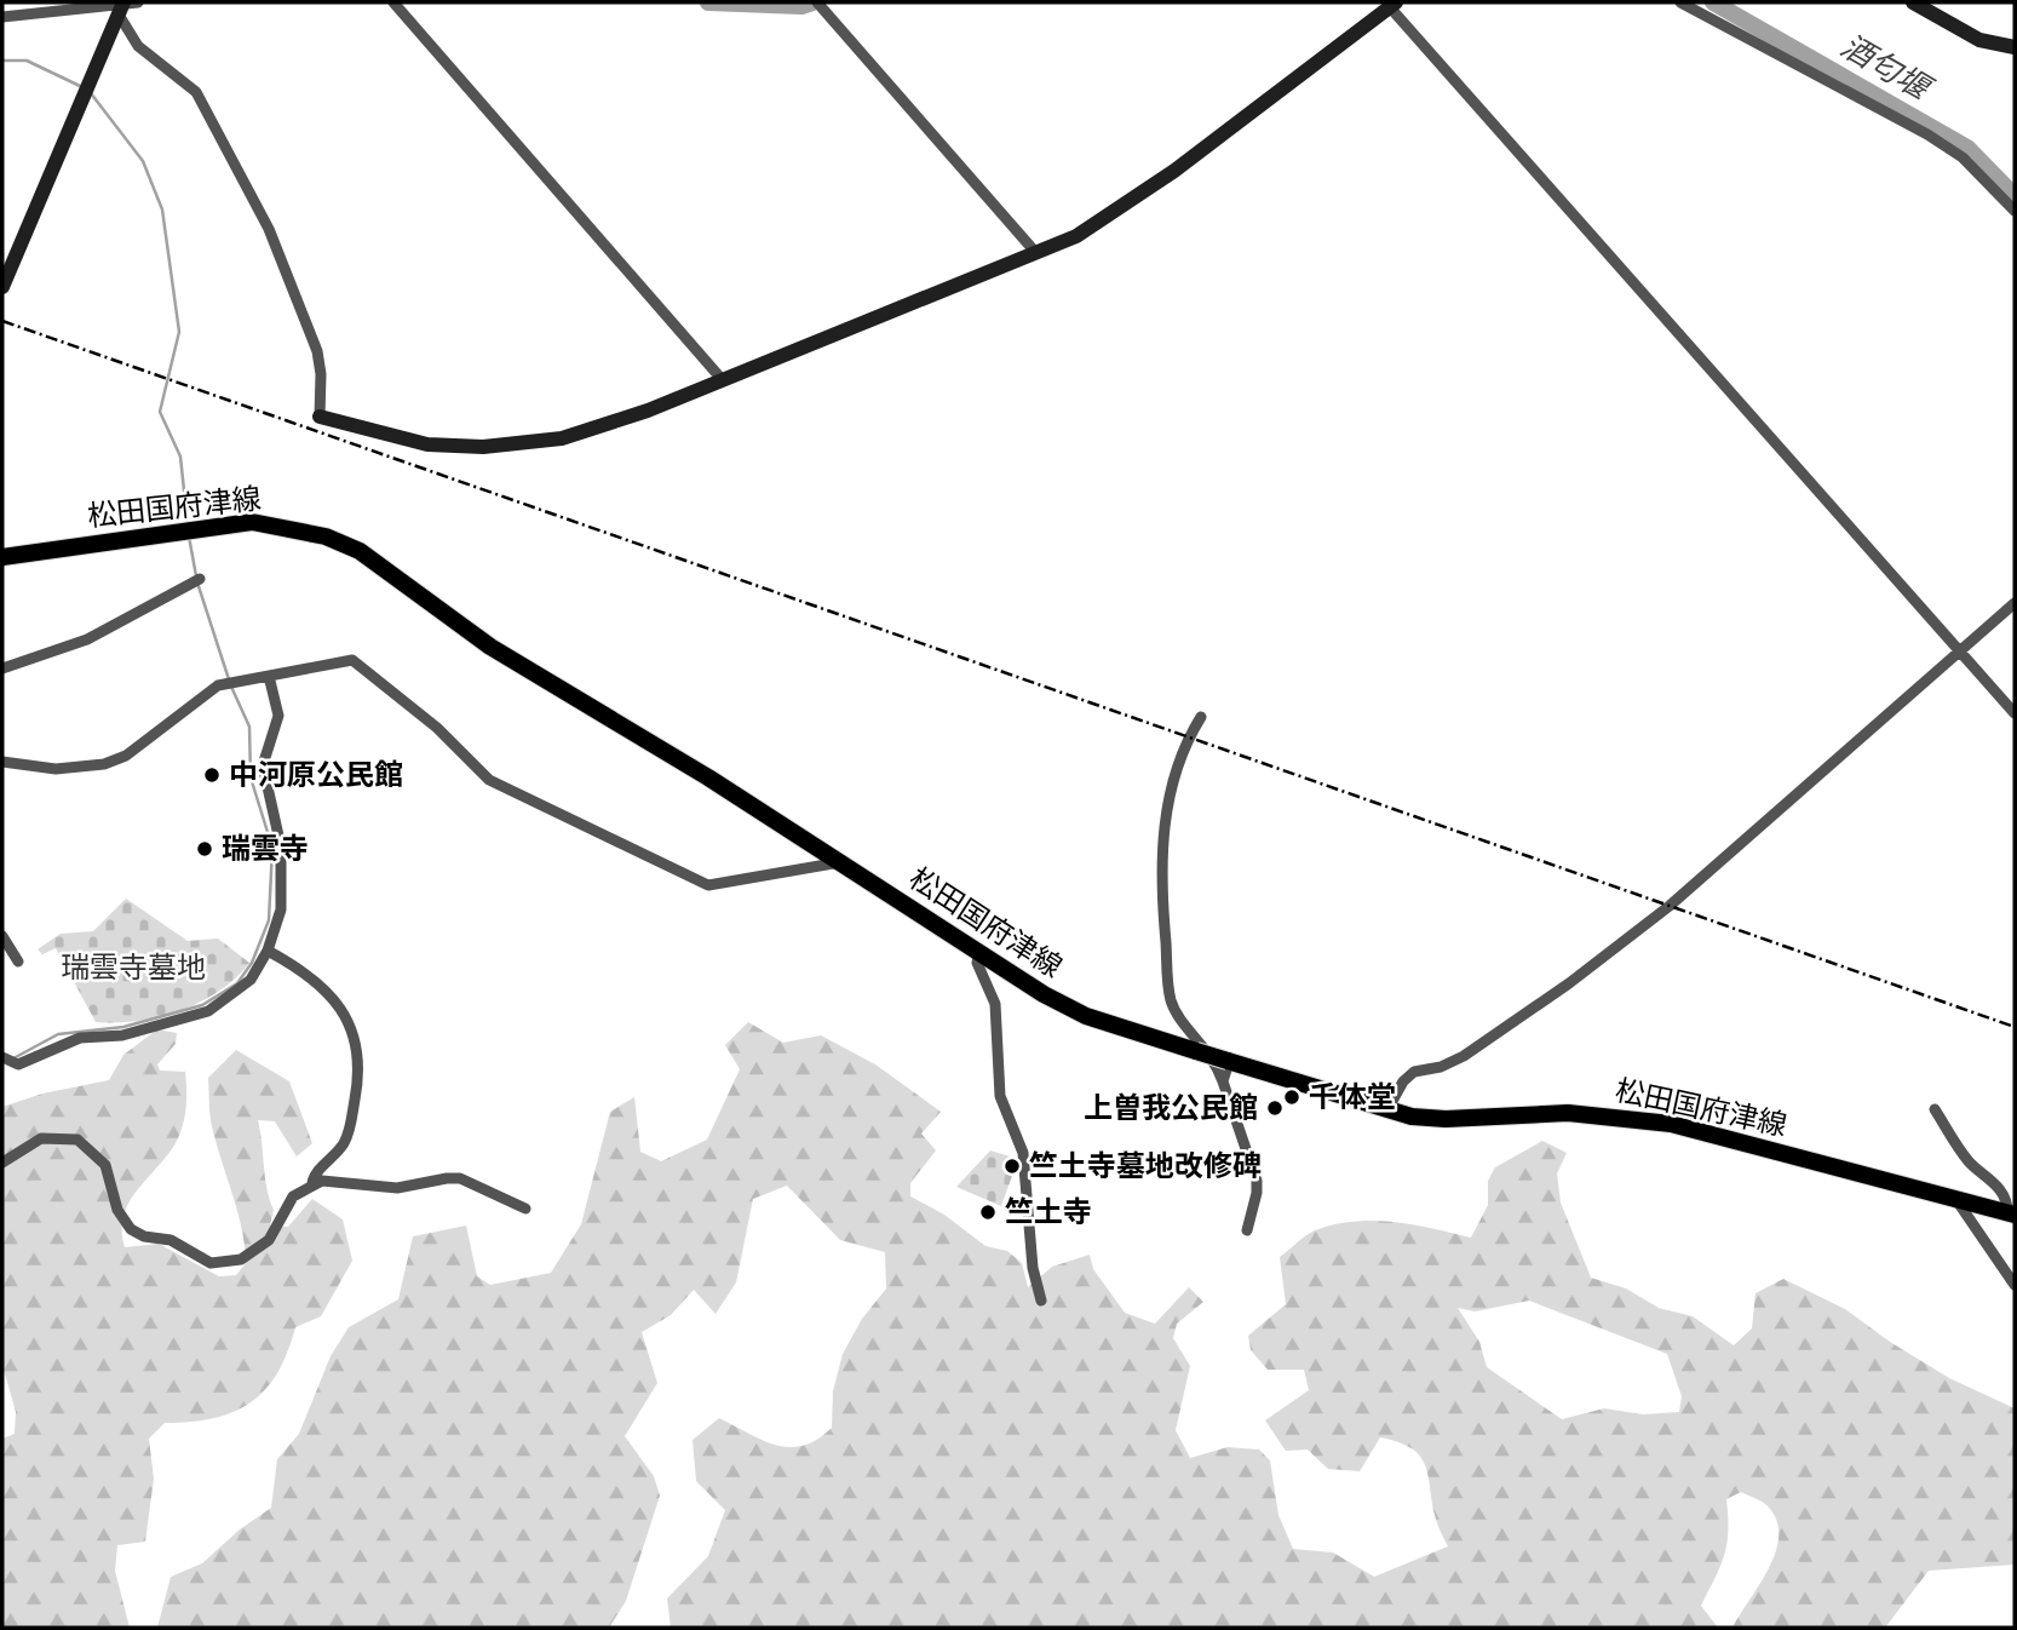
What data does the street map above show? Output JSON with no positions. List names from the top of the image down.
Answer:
{
  "streets": {
    "main road": ["松田国府津線"]
  },
  "water": ["酒匂堰"],
  "parks": ["瑞雲寺墓地"],
  "places": [
    "中河原公民館",
    "瑞雲寺",
    "千体堂",
    "上曽我公民館",
    "竺土寺墓地改修碑",
    "竺土寺"
  ]
}
